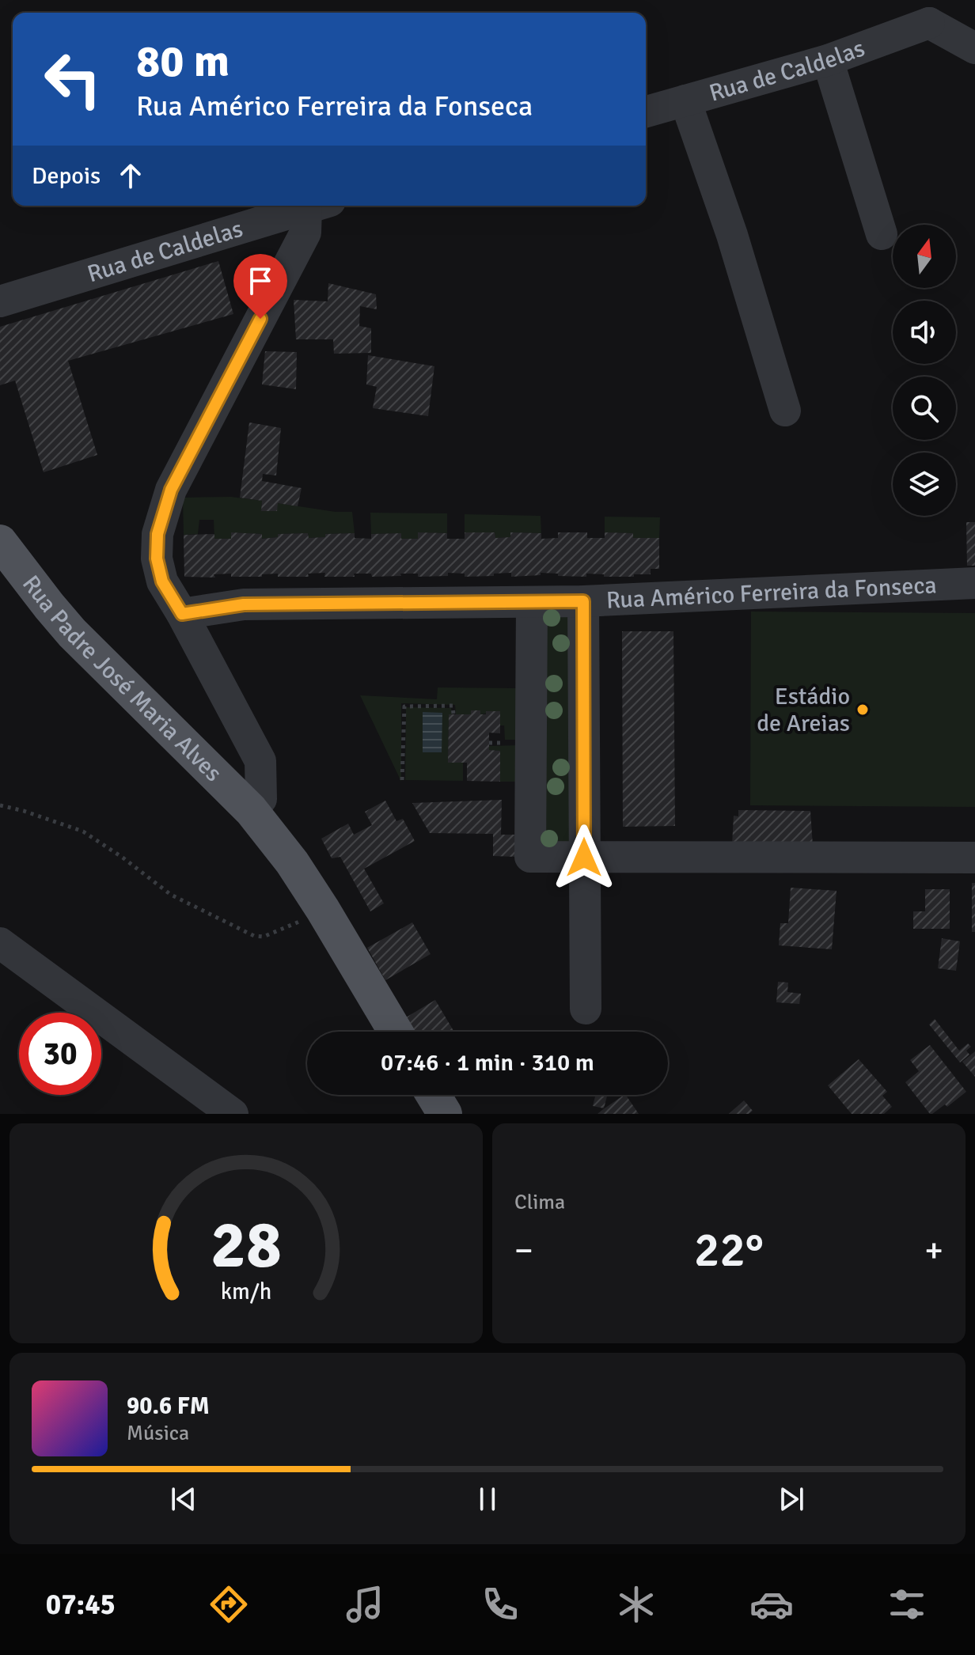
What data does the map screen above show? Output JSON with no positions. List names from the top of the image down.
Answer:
{
  "streets": {
    "main road": ["Rua Padre José Maria Alves"],
    "street": ["Rua de Caldelas", "Rua Américo Ferreira da Fonseca"]
  },
  "places": ["Estádio de Areias"],
  "north": "top",
  "page": {
    "turn": ["80 m", "Rua Américo Ferreira da Fonseca"],
    "then": "Depois",
    "limit": "30",
    "trip": "07:46 · 1 min · 310 m",
    "tile": "Clima",
    "heat": ["−", "22°", "+"],
    "song": ["90.6 FM", "Música"],
    "tabs": "07:45",
    "gauge": ["28", "km/h"]
  }
}
